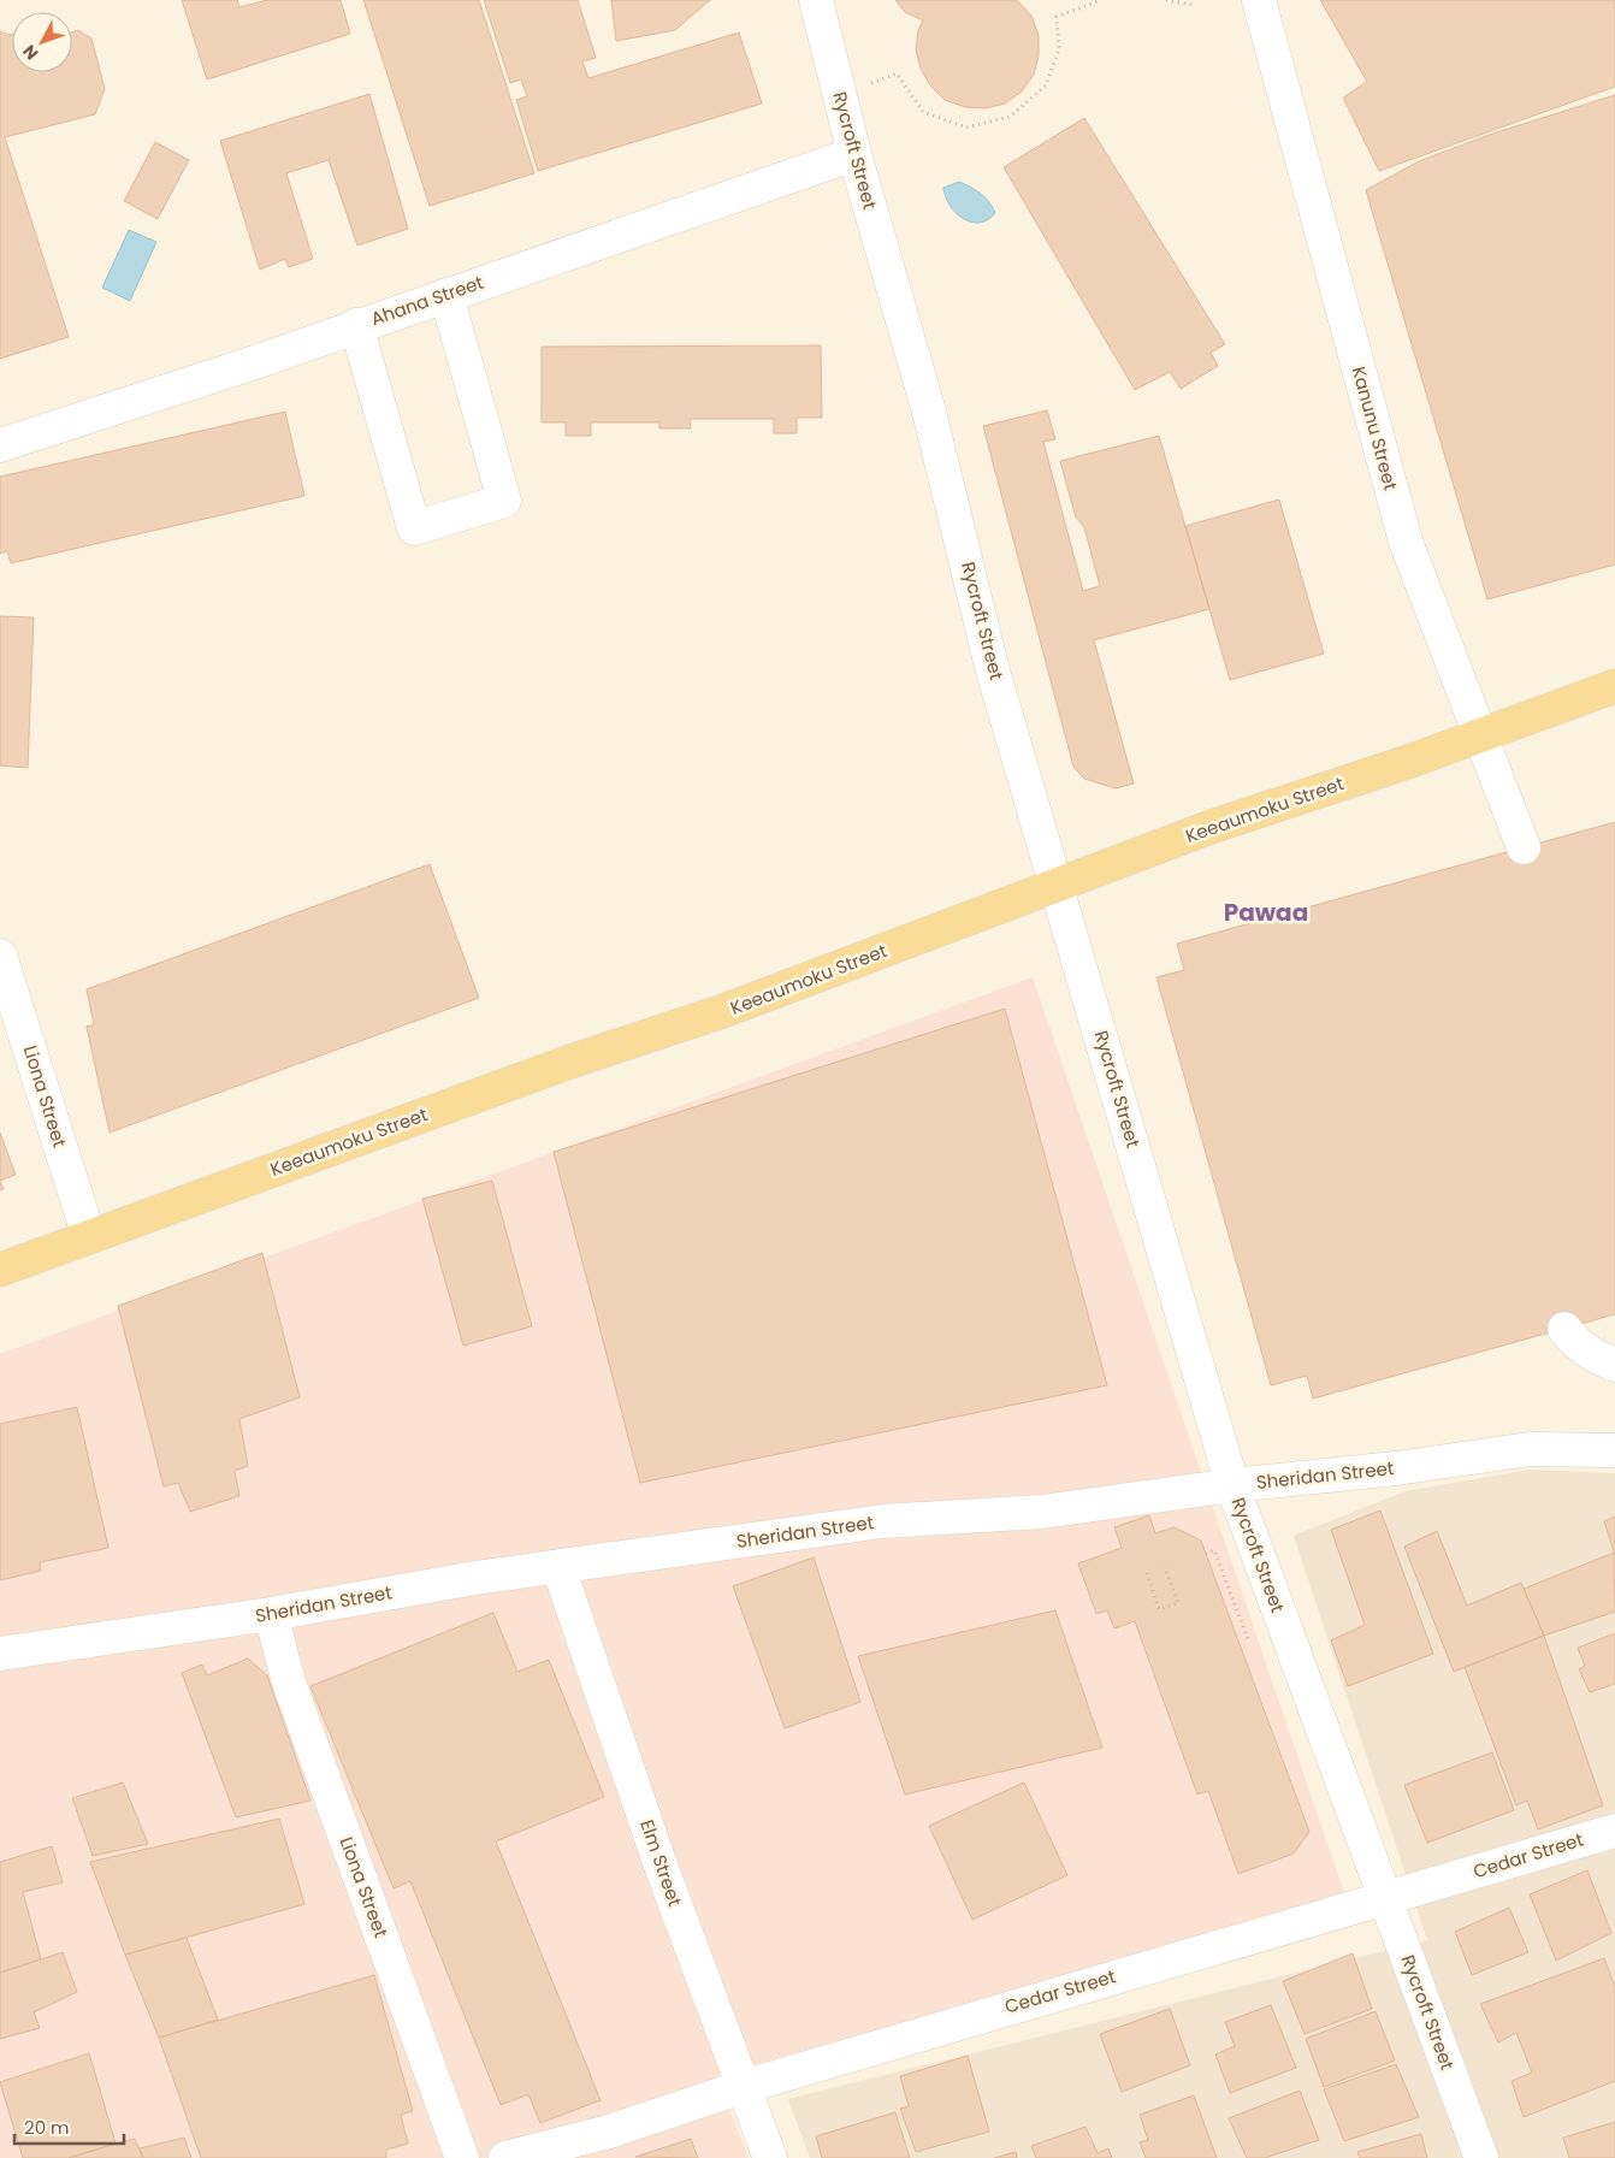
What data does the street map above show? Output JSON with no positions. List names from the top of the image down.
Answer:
{
  "streets": {
    "main road": ["Keeaumoku Street"],
    "street": [
      "Rycroft Street",
      "Ahana Street",
      "Kanunu Street",
      "Liona Street",
      "Sheridan Street",
      "Cedar Street",
      "Elm Street"
    ]
  },
  "crossings": [
    ["Rycroft Street", "Ahana Street"],
    ["Rycroft Street", "Keeaumoku Street"],
    ["Rycroft Street", "Sheridan Street"],
    ["Rycroft Street", "Cedar Street"],
    ["Kanunu Street", "Keeaumoku Street"],
    ["Keeaumoku Street", "Liona Street"],
    ["Liona Street", "Sheridan Street"],
    ["Sheridan Street", "Elm Street"],
    ["Cedar Street", "Elm Street"]
  ],
  "districts": ["Pawaa"],
  "scale_bar": "20 m",
  "north": "bottom left"
}
